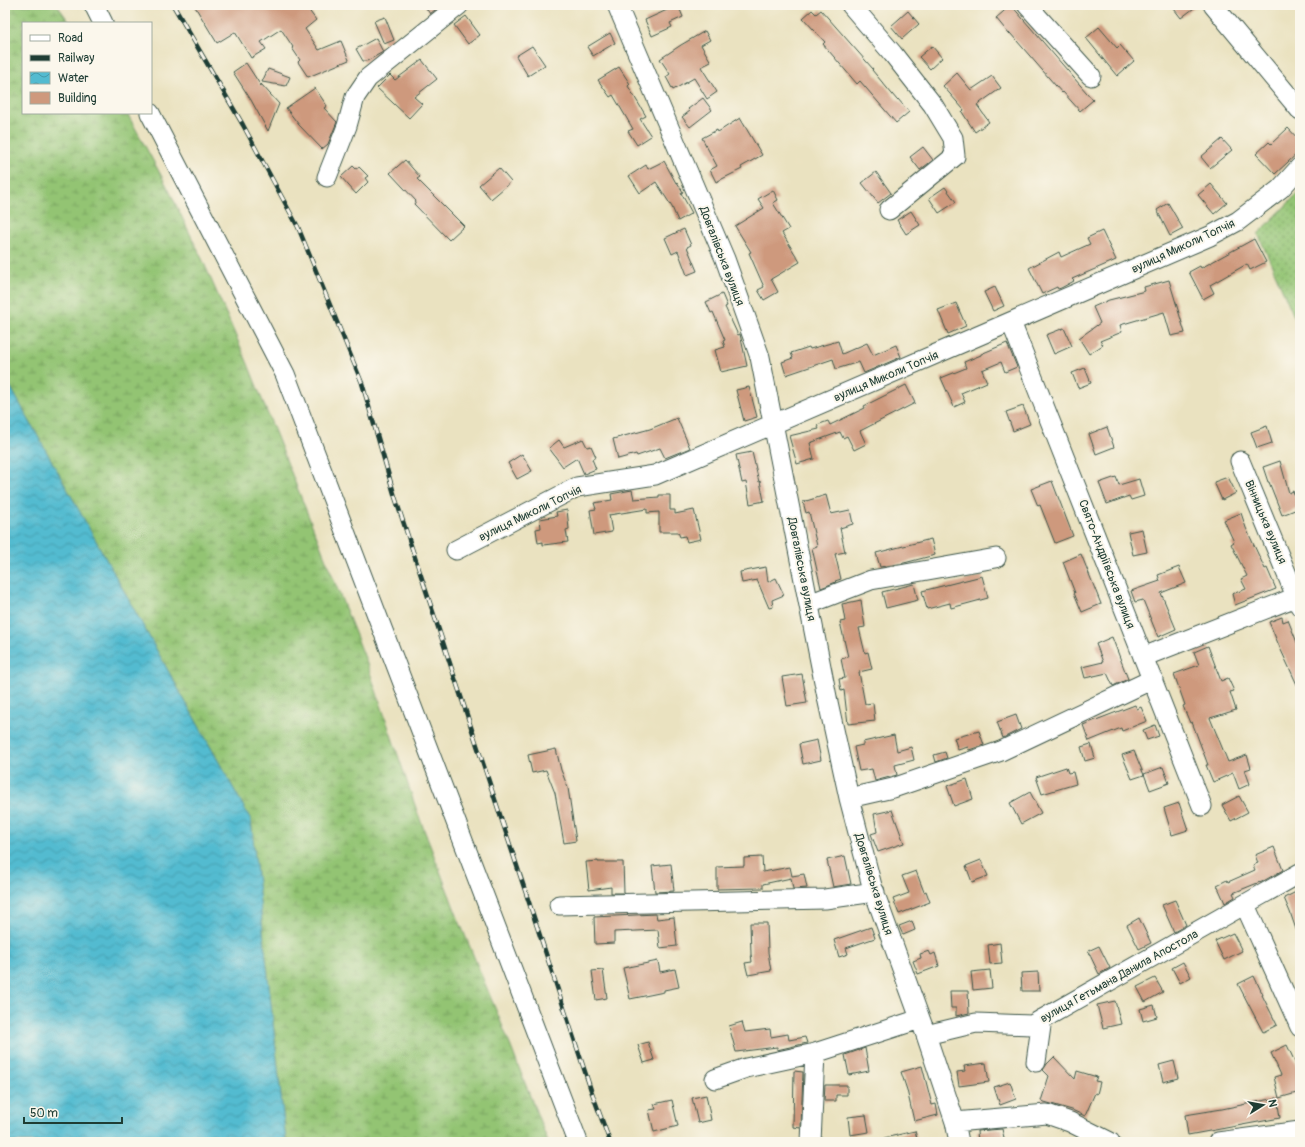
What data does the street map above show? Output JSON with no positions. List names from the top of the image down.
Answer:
{
  "streets": {
    "street": [
      "вулиця Миколи Топчія",
      "Довгалівська вулиця",
      "Вінницька вулиця",
      "Свято-Андріївська вулиця",
      "вулиця Гетьмана Данила Апостола"
    ]
  },
  "crossings": [
    ["вулиця Миколи Топчія", "Довгалівська вулиця"],
    ["вулиця Миколи Топчія", "Свято-Андріївська вулиця"],
    ["Довгалівська вулиця", "вулиця Гетьмана Данила Апостола"]
  ],
  "legend": [
    "Road",
    "Railway",
    "Water",
    "Building"
  ],
  "scale_bar": "50 m",
  "north": "right"
}
